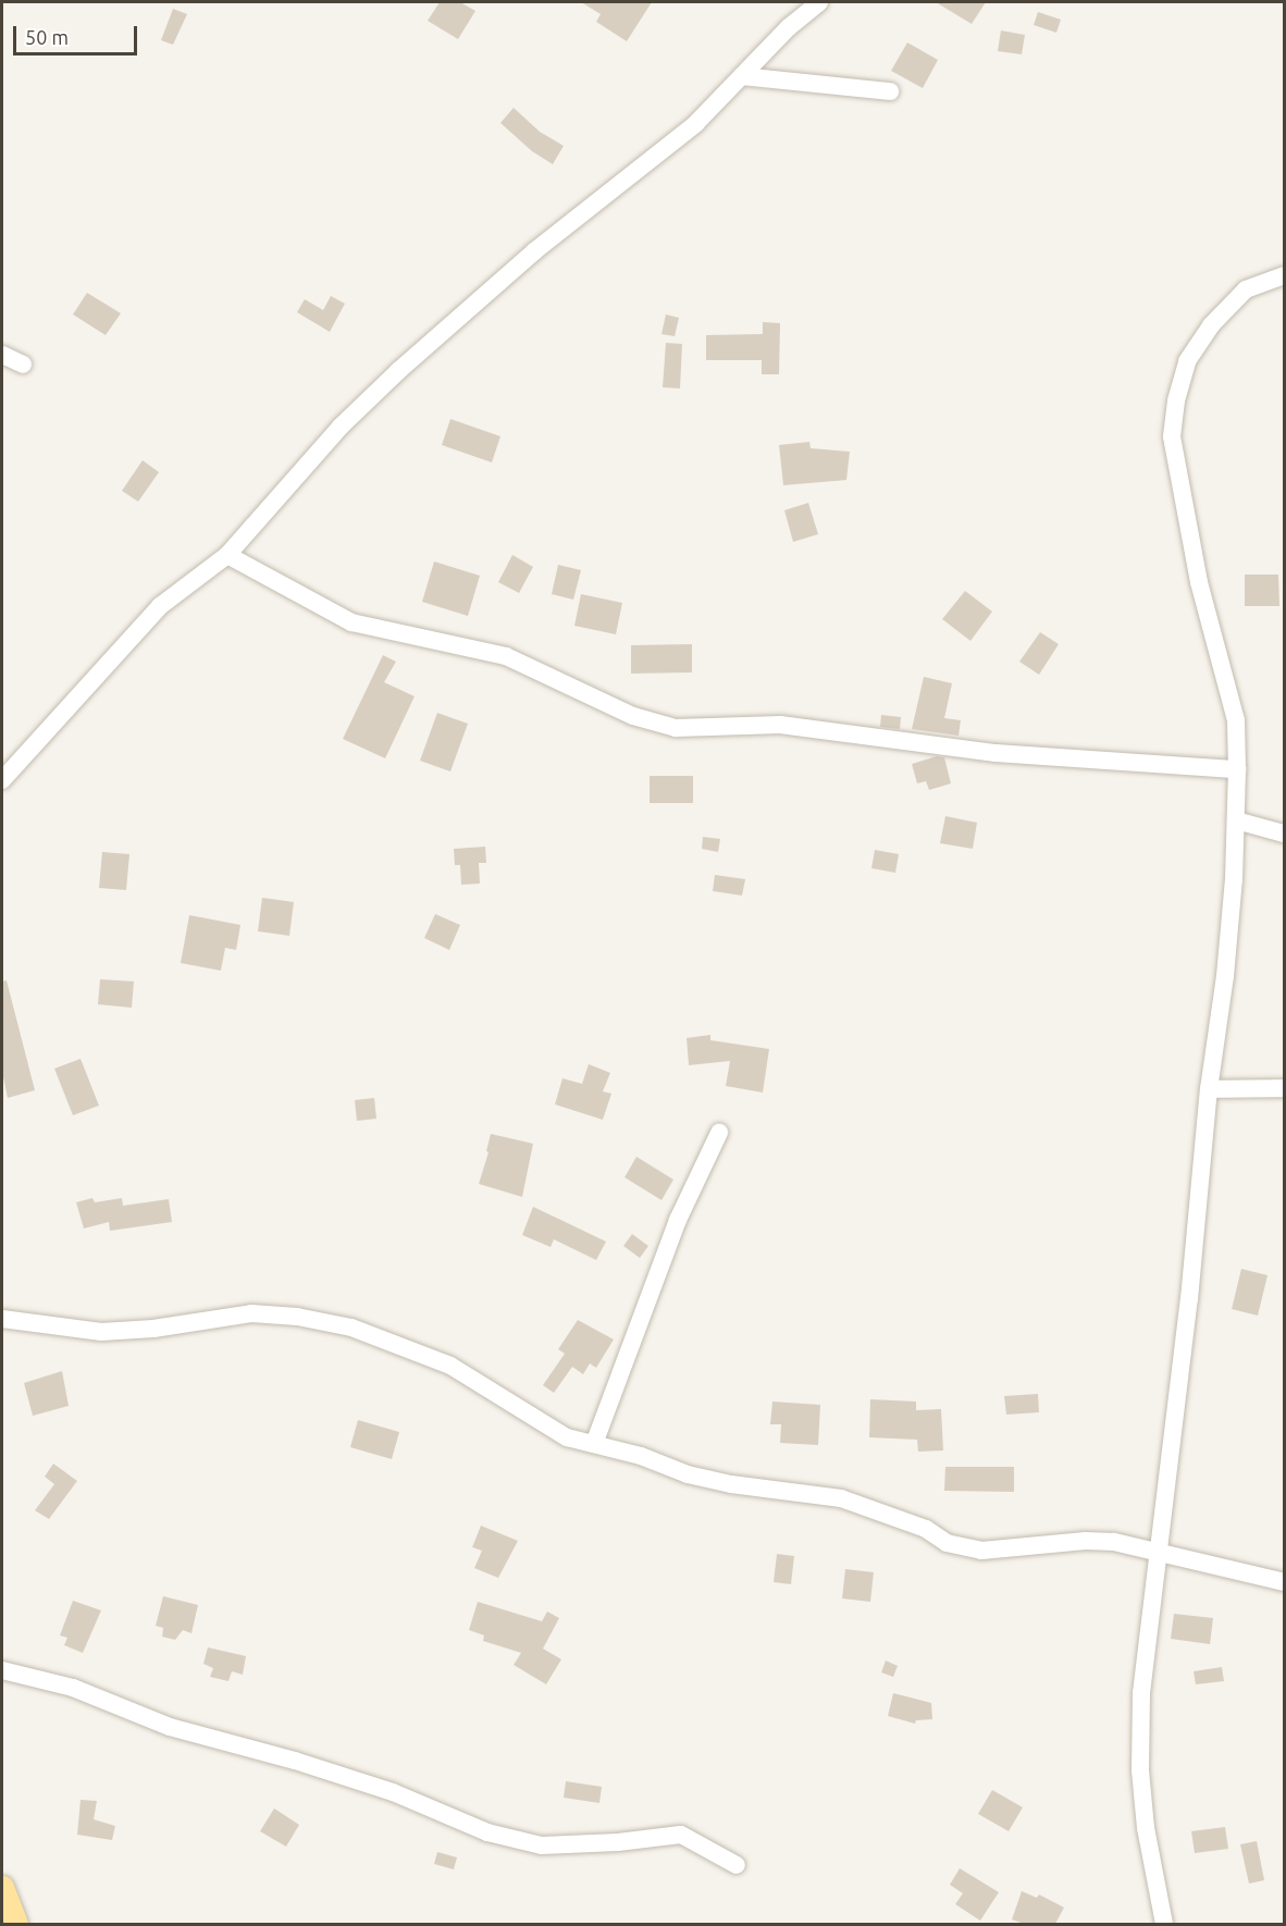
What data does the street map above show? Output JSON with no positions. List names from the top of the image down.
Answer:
{
  "scale_bar": "50 m"
}
